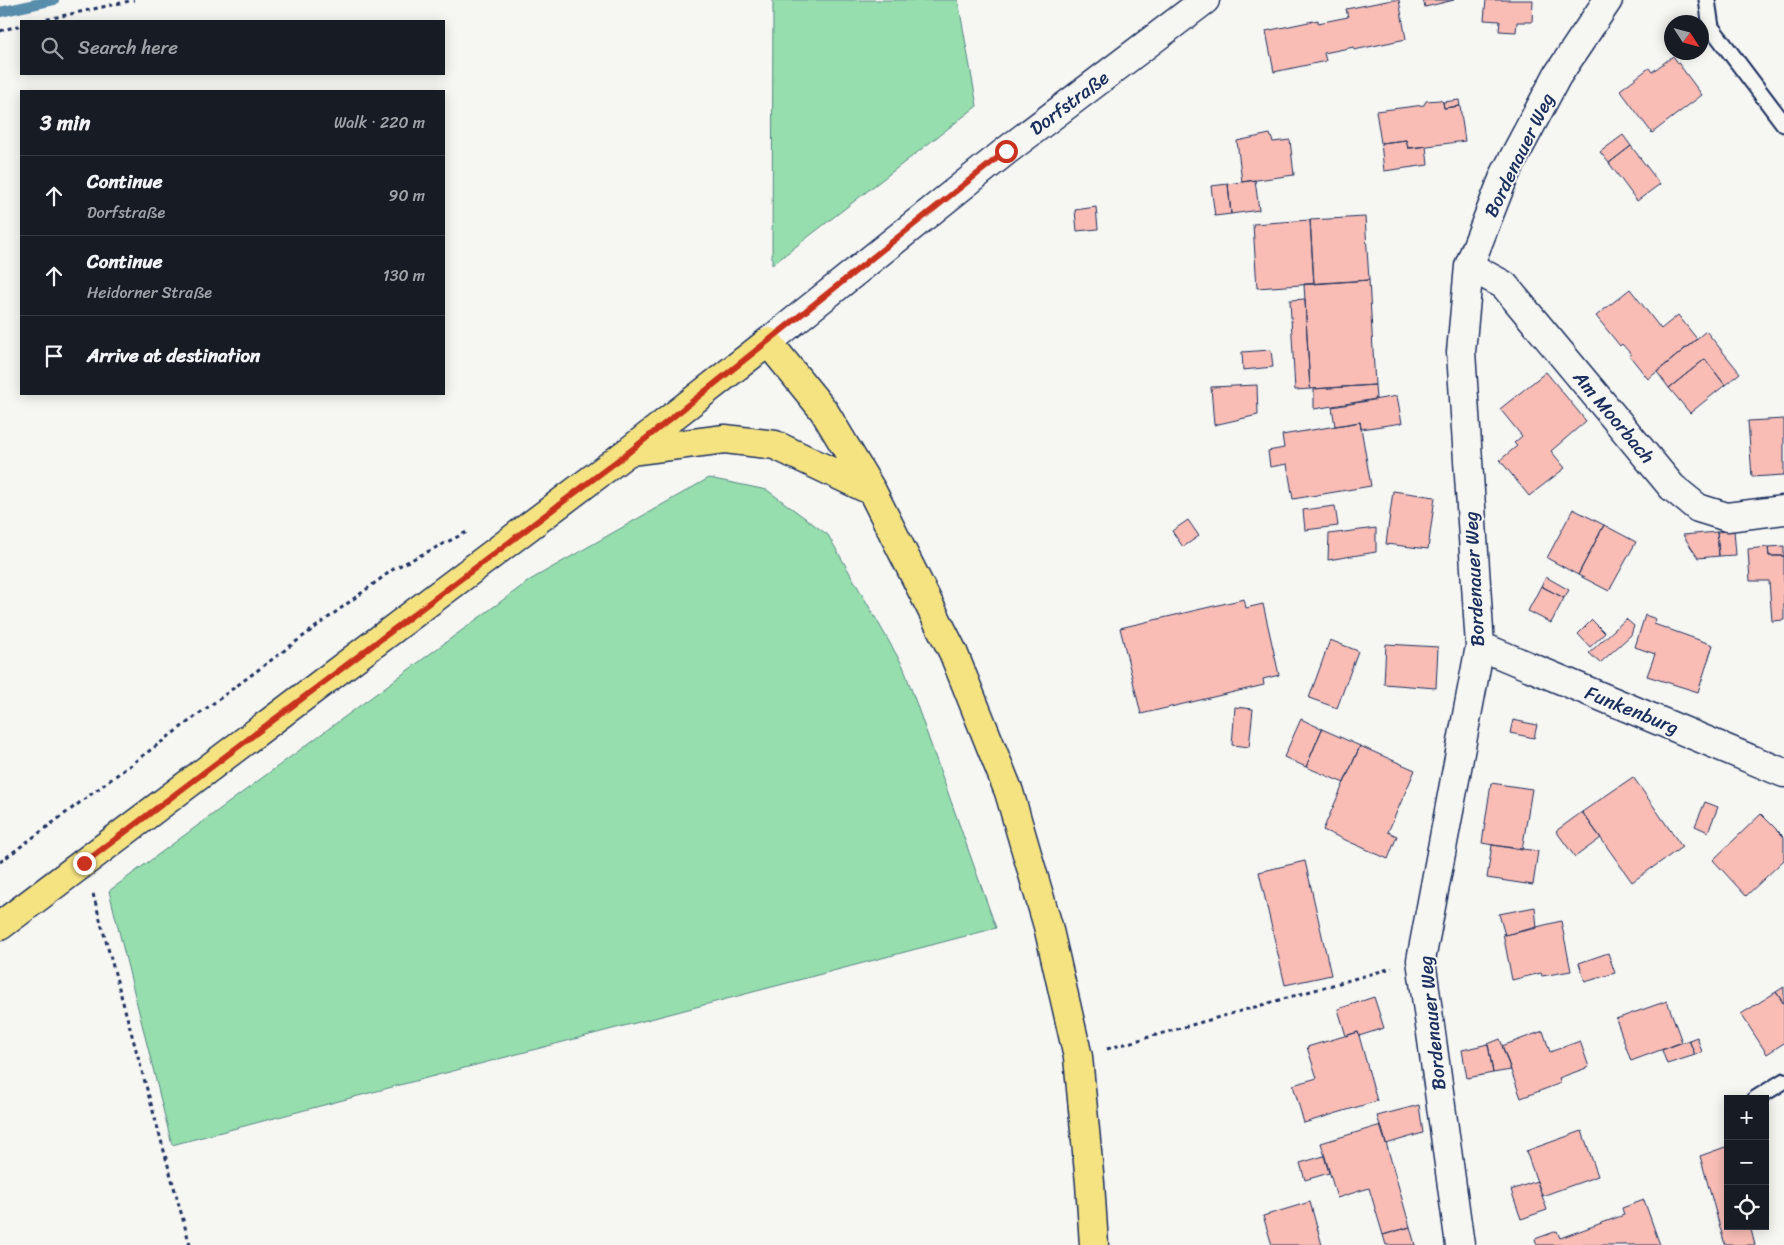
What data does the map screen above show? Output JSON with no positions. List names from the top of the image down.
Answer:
{
  "streets": {
    "main road": ["Dorfstraße"],
    "street": ["Bordenauer Weg", "Am Moorbach", "Funkenburg"]
  },
  "crossings": [
    ["Bordenauer Weg", "Am Moorbach"],
    ["Bordenauer Weg", "Funkenburg"]
  ],
  "north": "bottom right",
  "page": {
    "search": "Search here",
    "heading": ["3 min", "Walk · 220 m"],
    "list": [
      ["Continue", "Dorfstraße", "90 m"],
      ["Continue", "Heidorner Straße", "130 m"],
      "Arrive at destination"
    ],
    "map_buttons": ["+", "−"]
  }
}
